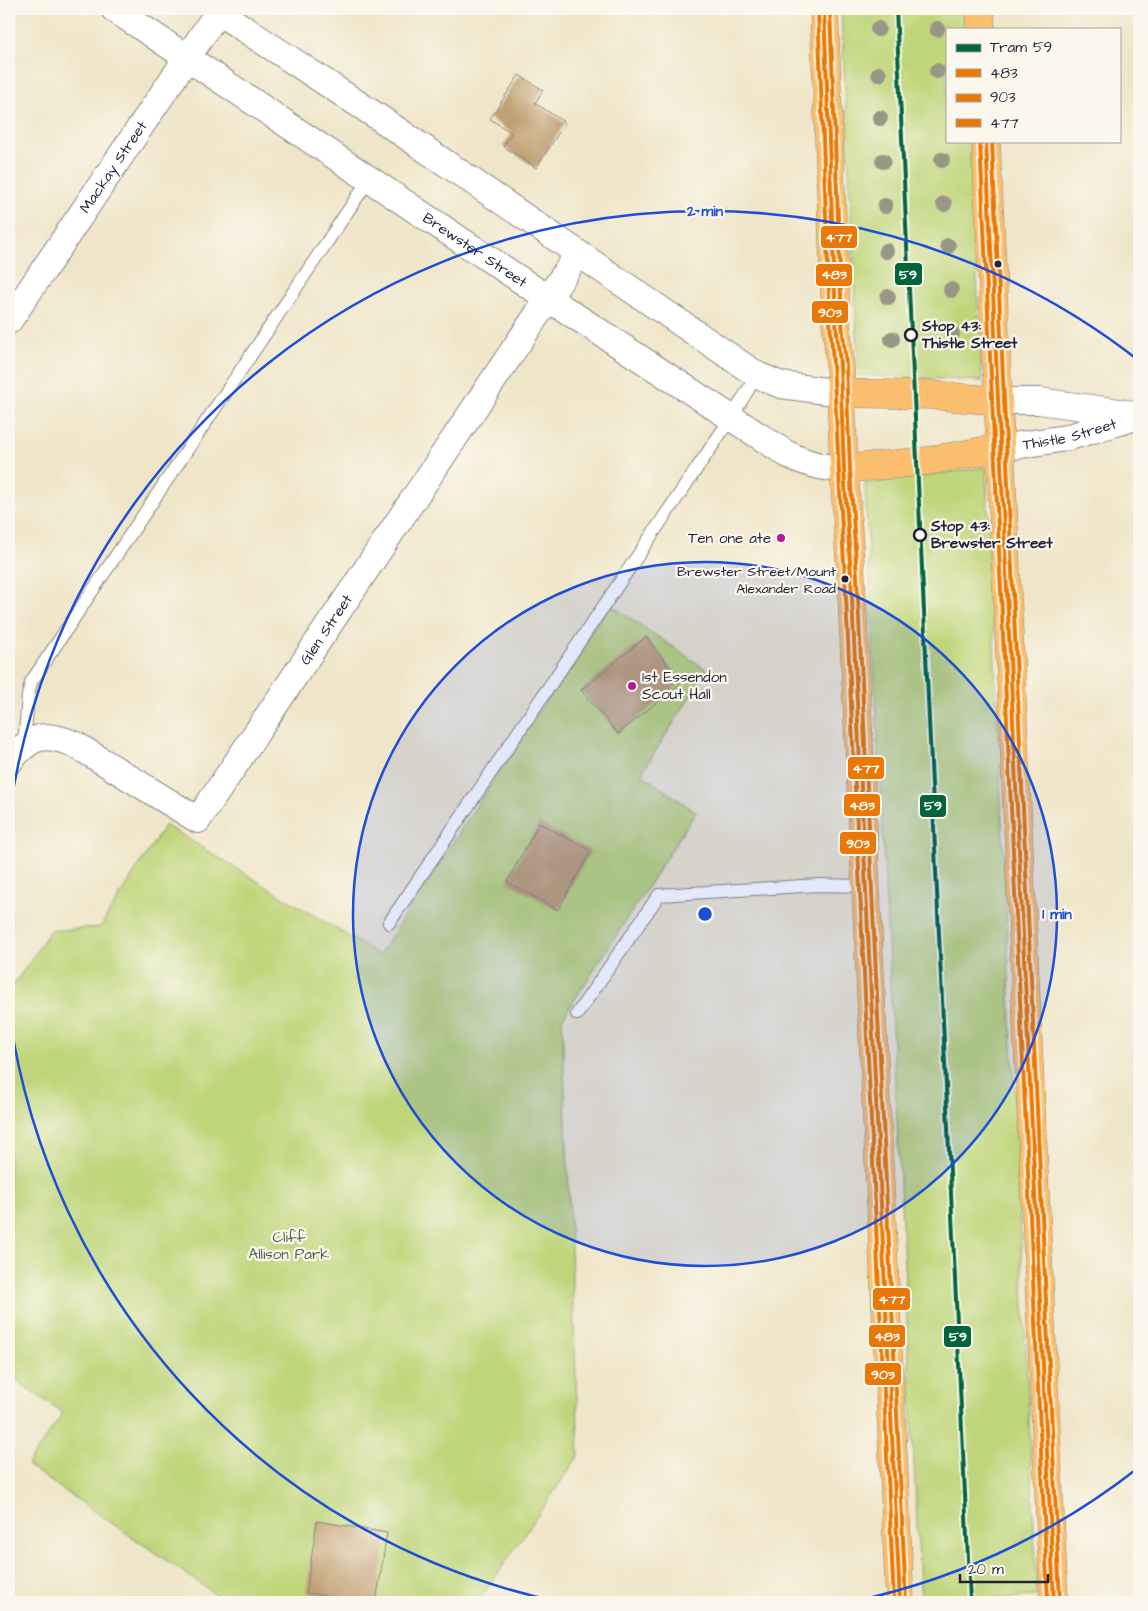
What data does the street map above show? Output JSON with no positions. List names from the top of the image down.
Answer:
{
  "streets": {
    "street": [
      "Mackay Street",
      "Brewster Street",
      "Thistle Street",
      "Glen Street"
    ]
  },
  "crossings": [
    ["Mackay Street", "Brewster Street"],
    ["Brewster Street", "Glen Street"]
  ],
  "parks": ["Cliff Allison Park"],
  "places": [
    "Stop 43: Thistle Street",
    "Stop 43: Brewster Street",
    "Ten one ate",
    "Brewster Street/Mount Alexander Road",
    "1st Essendon Scout Hall"
  ],
  "lines": [
    "tram line 59",
    "transit line 483",
    "transit line 903",
    "transit line 477"
  ],
  "legend": [
    "Tram 59",
    "483",
    "903",
    "477"
  ],
  "scale_bar": "20 m",
  "rings": ["2 min", "1 min"]
}
